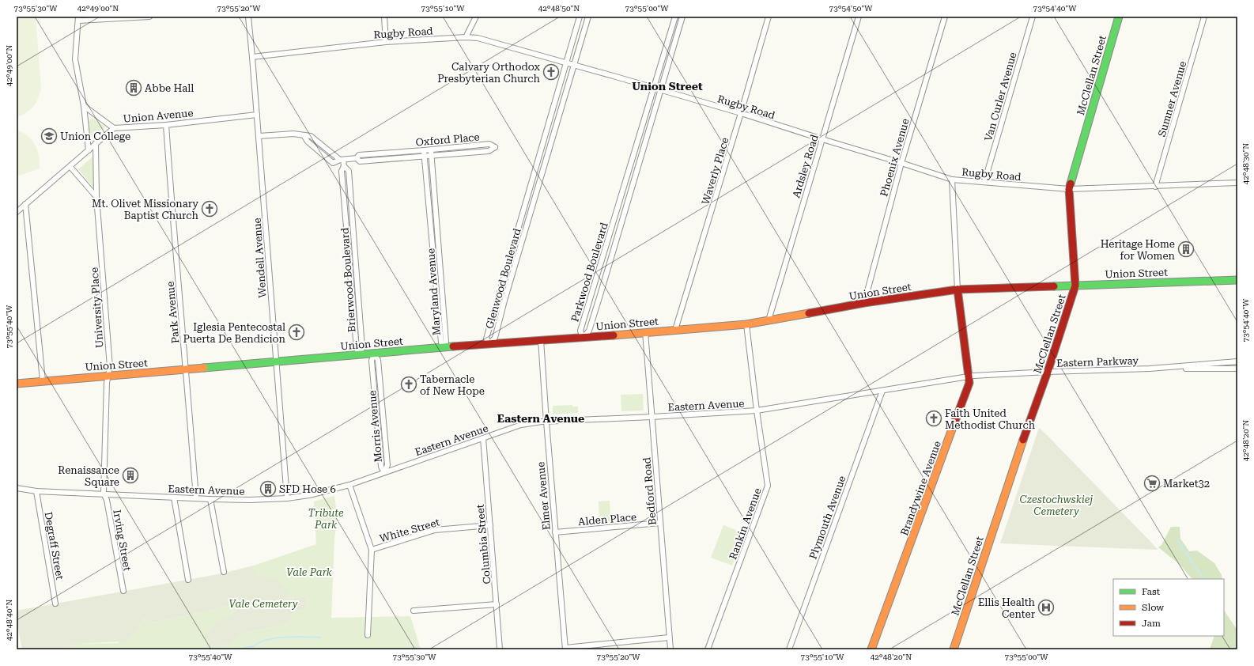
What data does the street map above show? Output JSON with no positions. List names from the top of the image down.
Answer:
{
  "streets": {
    "main road": ["McClellan Street", "Union Street", "Brandywine Avenue"],
    "street": [
      "Rugby Road",
      "Van Curler Avenue",
      "Sumner Avenue",
      "Union Avenue",
      "Oxford Place",
      "Phoenix Avenue",
      "Ardsley Road",
      "Waverly Place",
      "Wendell Avenue",
      "Parkwood Boulevard",
      "Glenwood Boulevard",
      "Brierwood Boulevard",
      "Maryland Avenue",
      "University Place",
      "Park Avenue",
      "Eastern Parkway",
      "Eastern Avenue",
      "Morris Avenue",
      "Bedford Road",
      "Elmer Avenue",
      "Plymouth Avenue",
      "Alden Place",
      "Rankin Avenue",
      "White Street",
      "Irving Street",
      "Columbia Street",
      "Degraff Street"
    ]
  },
  "crossings": [
    ["Rugby Road", "McClellan Street"],
    ["Rugby Road", "Van Curler Avenue"],
    ["Rugby Road", "Sumner Avenue"],
    ["Rugby Road", "Phoenix Avenue"],
    ["Rugby Road", "Ardsley Road"],
    ["Rugby Road", "Waverly Place"],
    ["Rugby Road", "Wendell Avenue"],
    ["Rugby Road", "Parkwood Boulevard"],
    ["Rugby Road", "Glenwood Boulevard"],
    ["Rugby Road", "Brandywine Avenue"],
    ["McClellan Street", "Union Street"],
    ["McClellan Street", "Eastern Parkway"],
    ["Union Avenue", "Wendell Avenue"],
    ["Union Avenue", "University Place"],
    ["Union Avenue", "Park Avenue"],
    ["Oxford Place", "Wendell Avenue"],
    ["Oxford Place", "Brierwood Boulevard"],
    ["Oxford Place", "Maryland Avenue"],
    ["Phoenix Avenue", "Union Street"],
    ["Ardsley Road", "Union Street"],
    ["Waverly Place", "Union Street"],
    ["Wendell Avenue", "Union Street"],
    ["Wendell Avenue", "Eastern Avenue"],
    ["Parkwood Boulevard", "Union Street"],
    ["Union Street", "Glenwood Boulevard"],
    ["Union Street", "Brierwood Boulevard"],
    ["Union Street", "Maryland Avenue"],
    ["Union Street", "University Place"],
    ["Union Street", "Park Avenue"],
    ["Union Street", "Morris Avenue"],
    ["Union Street", "Brandywine Avenue"],
    ["Union Street", "Bedford Road"],
    ["Union Street", "Elmer Avenue"],
    ["Union Street", "Rankin Avenue"],
    ["University Place", "Eastern Avenue"],
    ["University Place", "Irving Street"],
    ["Park Avenue", "Eastern Avenue"],
    ["Eastern Parkway", "Eastern Avenue"],
    ["Eastern Parkway", "Brandywine Avenue"],
    ["Eastern Avenue", "Morris Avenue"],
    ["Eastern Avenue", "Brandywine Avenue"],
    ["Eastern Avenue", "Bedford Road"],
    ["Eastern Avenue", "Elmer Avenue"],
    ["Eastern Avenue", "Plymouth Avenue"],
    ["Eastern Avenue", "Rankin Avenue"],
    ["Eastern Avenue", "Irving Street"],
    ["Eastern Avenue", "Columbia Street"],
    ["Eastern Avenue", "Degraff Street"],
    ["Bedford Road", "Alden Place"],
    ["Elmer Avenue", "Alden Place"],
    ["White Street", "Columbia Street"]
  ],
  "districts": ["Union Street", "Eastern Avenue"],
  "parks": [
    "Czestochwskiej Cemetery",
    "Tribute Park",
    "Vale Park",
    "Vale Cemetery"
  ],
  "places": {
    "church": [
      "Calvary Orthodox Presbyterian Church",
      "Mt. Olivet Missionary Baptist Church",
      "Iglesia Pentecostal Puerta De Bendicion",
      "Tabernacle of New Hope",
      "Faith United Methodist Church"
    ],
    "building": [
      "Abbe Hall",
      "Heritage Home for Women",
      "Renaissance Square",
      "SFD Hose 6"
    ],
    "school or university": ["Union College"],
    "supermarket": ["Market32"],
    "hospital": ["Ellis Health Center"]
  },
  "legend": ["Fast", "Slow", "Jam"],
  "coordinates": [
    "73°55'30\"W",
    "42°49'00\"N",
    "73°55'20\"W",
    "73°55'10\"W",
    "42°48'50\"N",
    "73°55'00\"W",
    "73°54'50\"W",
    "73°54'40\"W",
    "42°48'30\"N",
    "73°55'40\"W",
    "42°48'20\"N",
    "42°48'40\"N"
  ]
}
